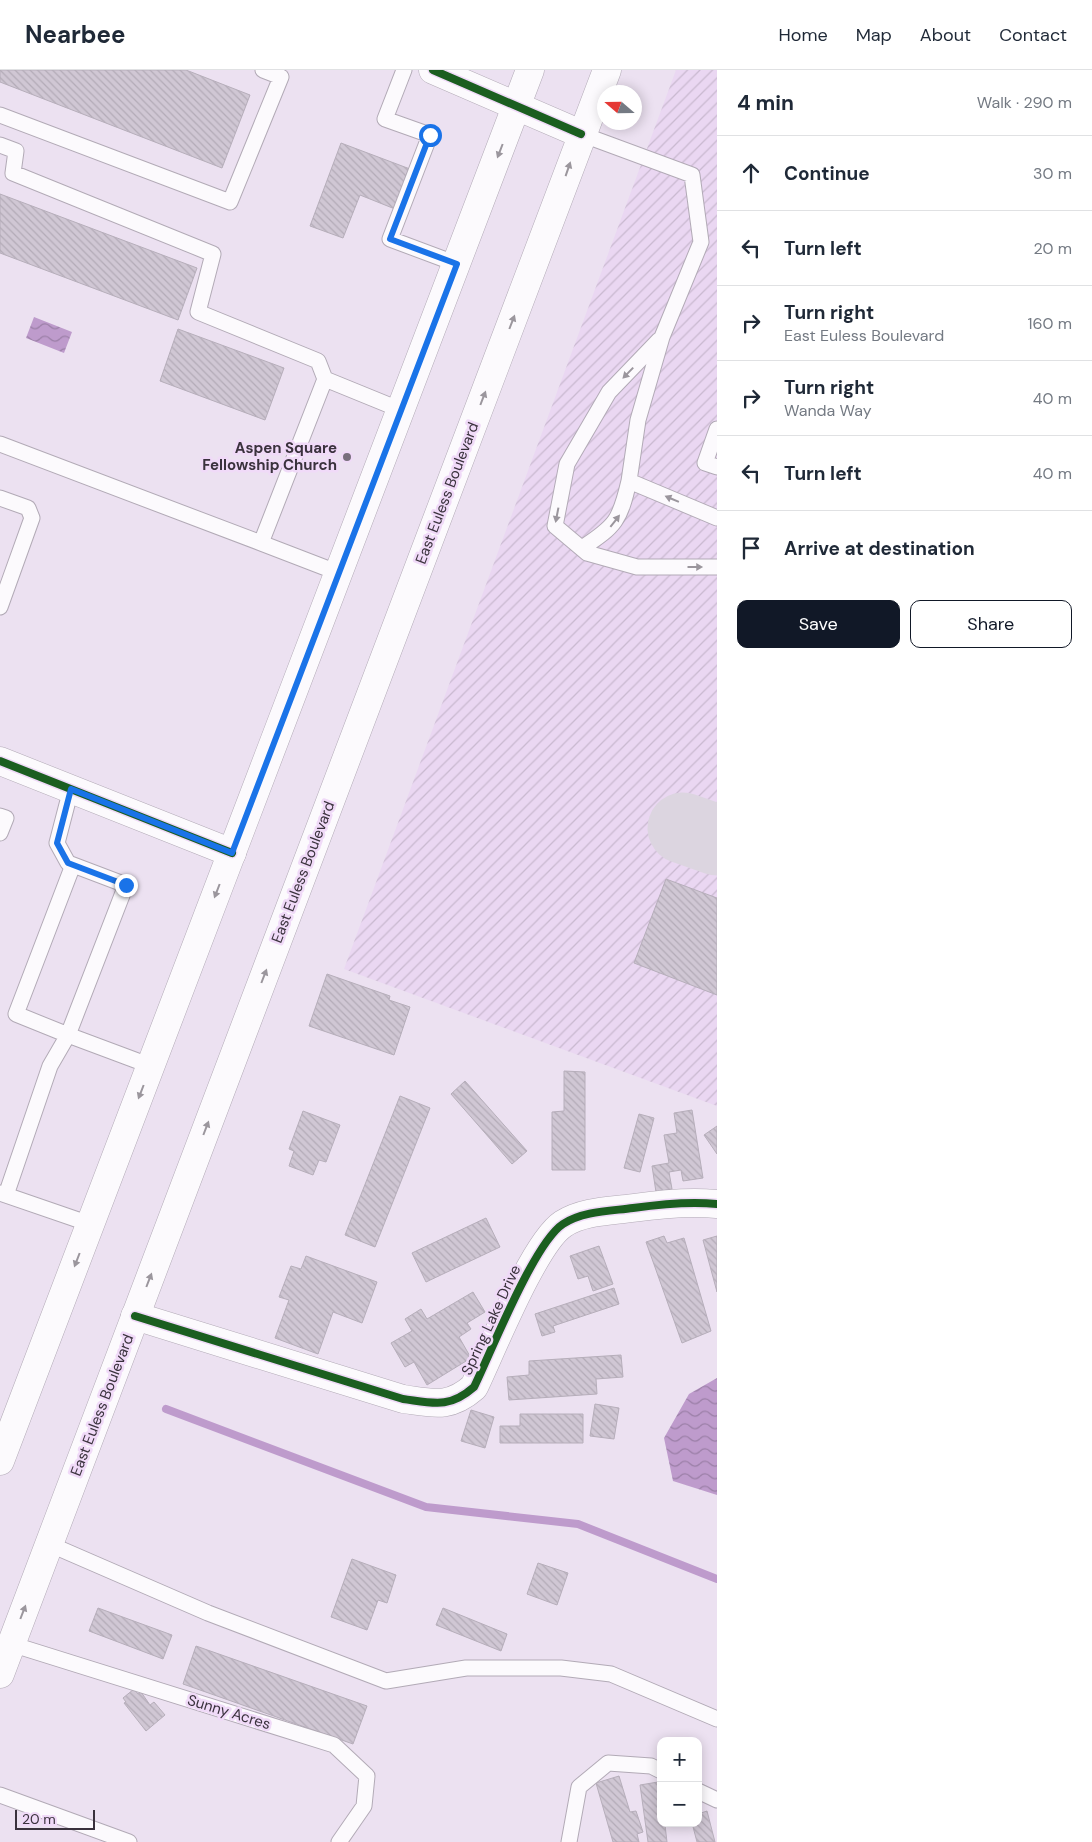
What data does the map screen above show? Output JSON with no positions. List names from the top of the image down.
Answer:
{
  "streets": {
    "main road": ["East Euless Boulevard", "Spring Lake Drive"],
    "lane": ["Sunny Acres"]
  },
  "crossings": [
    ["East Euless Boulevard", "Spring Lake Drive"],
    ["East Euless Boulevard", "Sunny Acres"]
  ],
  "places": ["Aspen Square Fellowship Church"],
  "scale_bar": "20 m",
  "north": "left",
  "page": {
    "header": "Nearbee",
    "nav": [
      "Home",
      "Map",
      "About",
      "Contact"
    ],
    "heading": ["4 min", "Walk · 290 m"],
    "list": [
      ["Continue", "30 m"],
      ["Turn left", "20 m"],
      ["Turn right", "East Euless Boulevard", "160 m"],
      ["Turn right", "Wanda Way", "40 m"],
      ["Turn left", "40 m"],
      "Arrive at destination"
    ],
    "buttons": ["Save", "Share"],
    "map_buttons": ["+", "−"],
    "scale": "20 m"
  }
}
